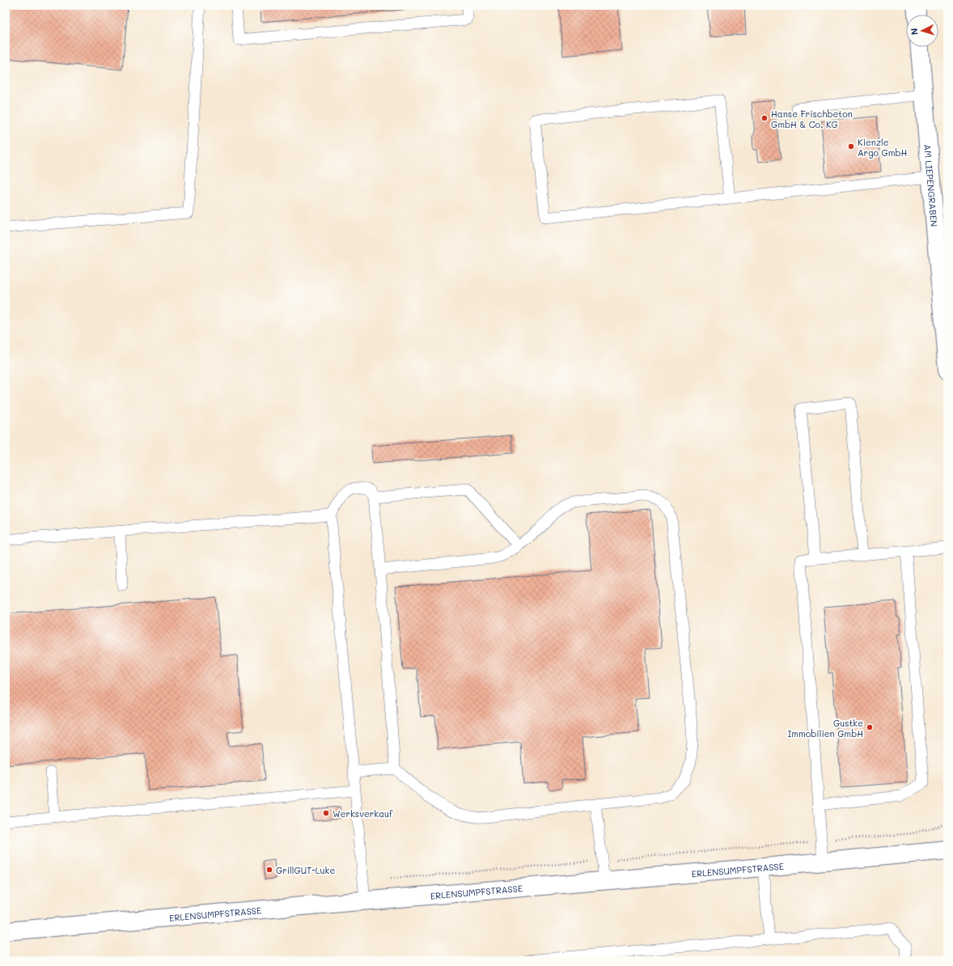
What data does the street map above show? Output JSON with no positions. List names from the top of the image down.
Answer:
{
  "streets": {
    "street": ["AM LIEPENGRABEN", "ERLENSUMPFSTRASSE"]
  },
  "places": [
    "Hanse Frischbeton GmbH & Co. KG",
    "Kienzle Argo GmbH",
    "Gustke Immobilien GmbH",
    "Werksverkauf",
    "GrillGUT-Luke"
  ],
  "north": "left"
}
